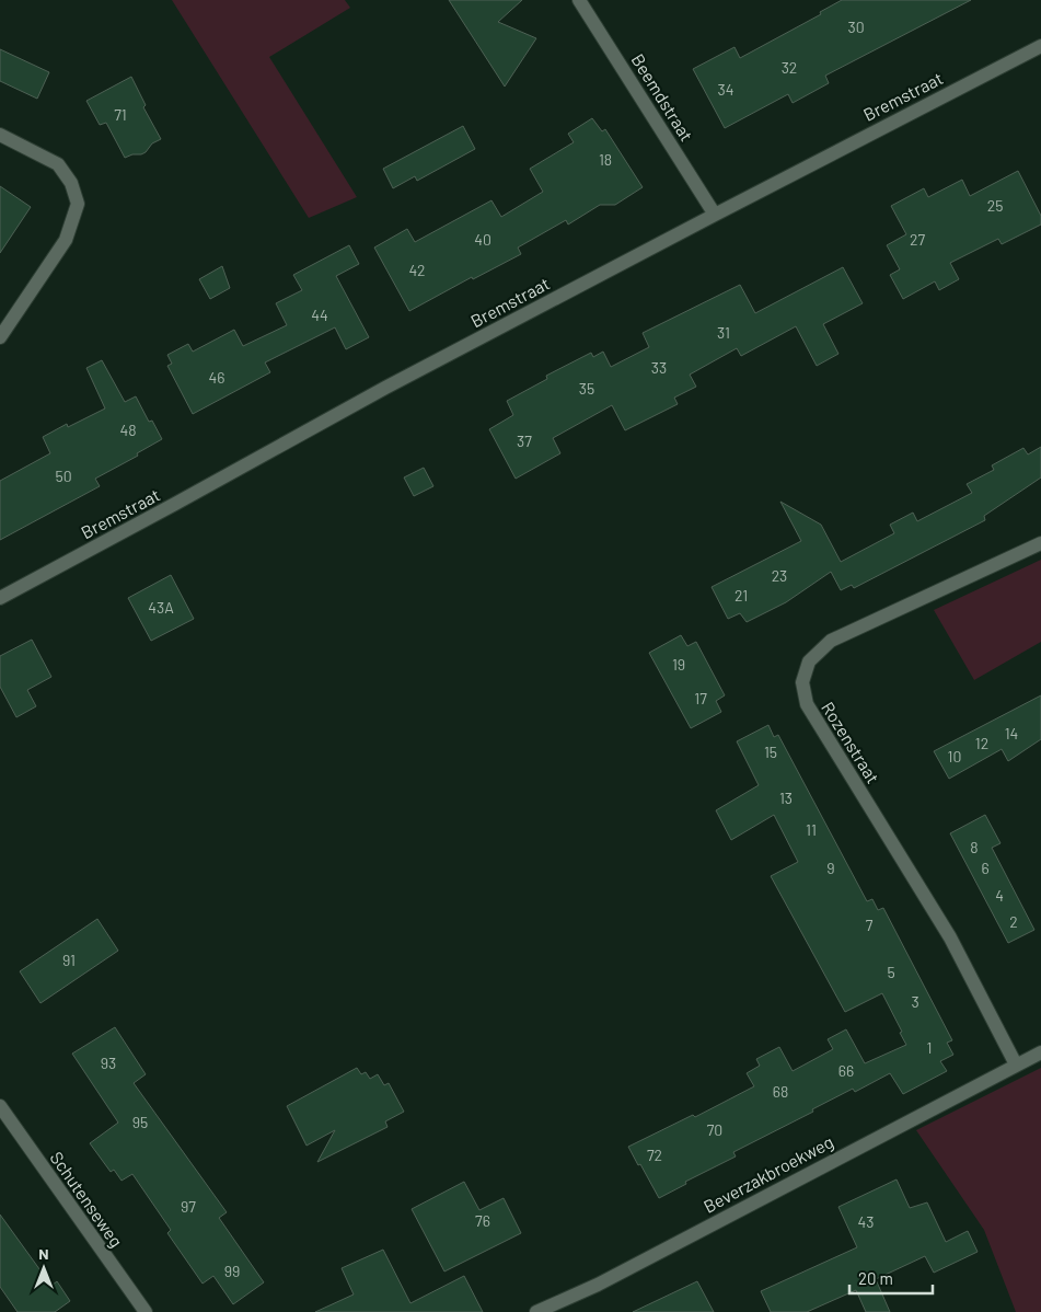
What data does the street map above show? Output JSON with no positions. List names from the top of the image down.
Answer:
{
  "streets": {
    "street": [
      "Bremstraat",
      "Beemdstraat",
      "Rozenstraat",
      "Beverzakbroekweg",
      "Schutenseweg"
    ]
  },
  "crossings": [
    ["Bremstraat", "Beemdstraat"],
    ["Rozenstraat", "Beverzakbroekweg"]
  ],
  "house_numbers": [
    "30",
    "32",
    "34",
    "71",
    "18",
    "25",
    "40",
    "27",
    "42",
    "44",
    "31",
    "33",
    "46",
    "35",
    "48",
    "37",
    "50",
    "23",
    "21",
    "43A",
    "19",
    "17",
    "14",
    "12",
    "15",
    "10",
    "13",
    "11",
    "8",
    "9",
    "6",
    "4",
    "2",
    "7",
    "91",
    "5",
    "3",
    "1",
    "93",
    "66",
    "68",
    "95",
    "70",
    "72",
    "97",
    "76",
    "43",
    "99"
  ],
  "scale_bar": "20 m",
  "north": "top"
}
